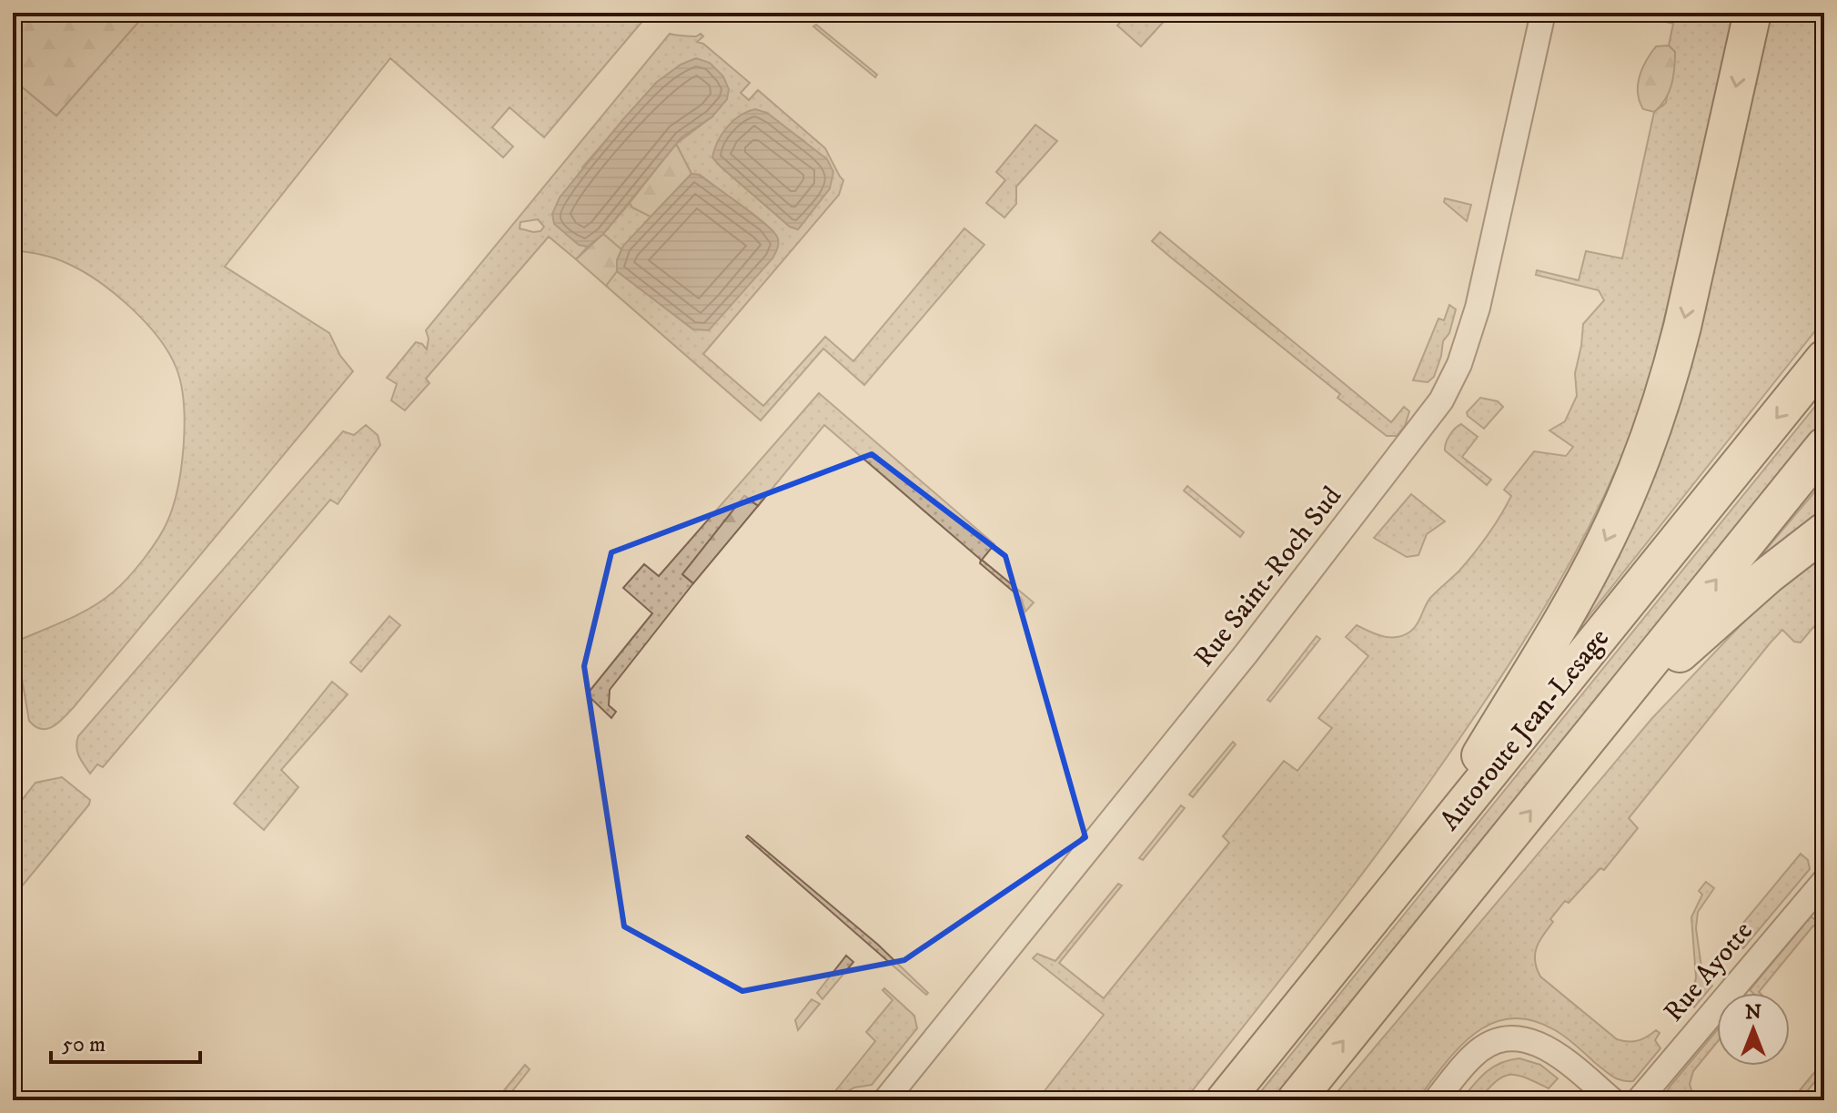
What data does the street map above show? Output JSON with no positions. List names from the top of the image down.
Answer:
{
  "streets": {
    "highway": ["Autoroute Jean-Lesage"],
    "street": ["Rue Saint-Roch Sud", "Rue Ayotte"]
  },
  "scale_bar": "50 m",
  "north": "top"
}
